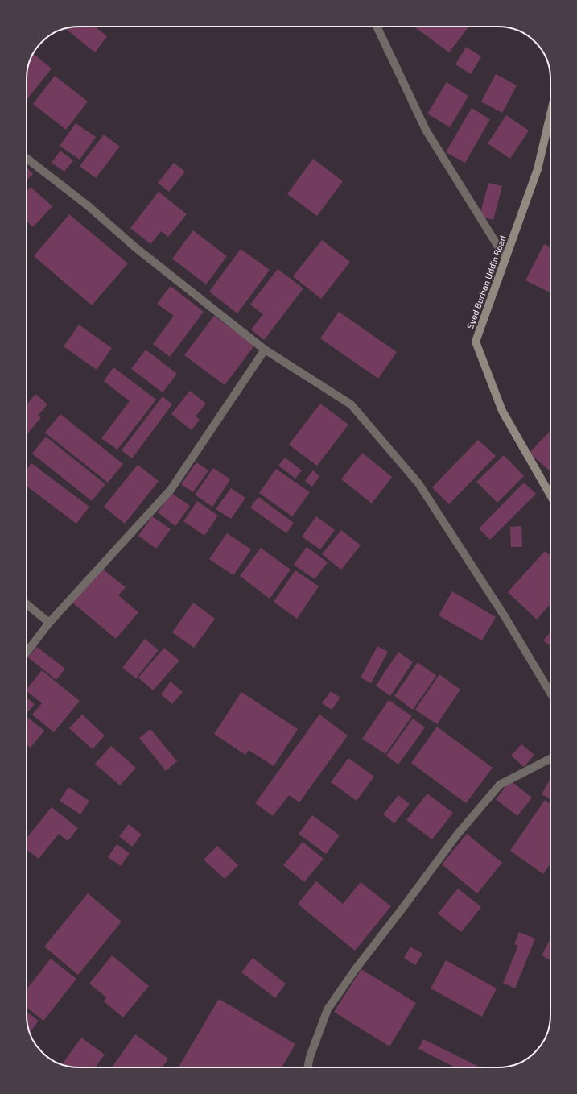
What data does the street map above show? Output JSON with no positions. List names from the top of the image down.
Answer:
{
  "streets": {
    "street": ["Syed Burhan Uddin Road"]
  }
}
